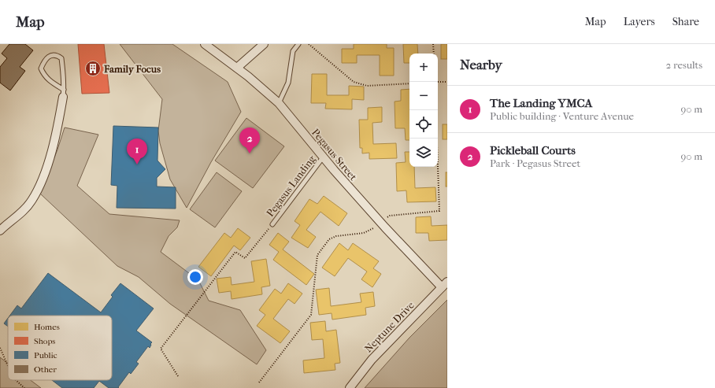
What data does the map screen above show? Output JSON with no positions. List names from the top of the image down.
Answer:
{
  "streets": {
    "street": ["Pegasus Street", "Neptune Drive"],
    "lane": ["Pegasus Landing"]
  },
  "crossings": [
    ["Pegasus Street", "Pegasus Landing"],
    ["Pegasus Street", "Neptune Drive"]
  ],
  "places": {
    "building": ["Family Focus"]
  },
  "legend": [
    "Homes",
    "Shops",
    "Public",
    "Other"
  ],
  "page": {
    "header": "Map",
    "nav": ["Map", "Layers", "Share"],
    "heading": ["Nearby", "2 results"],
    "map_buttons": ["+", "−"],
    "list": [
      {
        "mark": "1",
        "name": "The Landing YMCA",
        "note": "Public building · Venture Avenue",
        "value": "90 m"
      },
      {
        "mark": "2",
        "name": "Pickleball Courts",
        "note": "Park · Pegasus Street",
        "value": "90 m"
      }
    ],
    "pins": ["2", "1"]
  }
}
